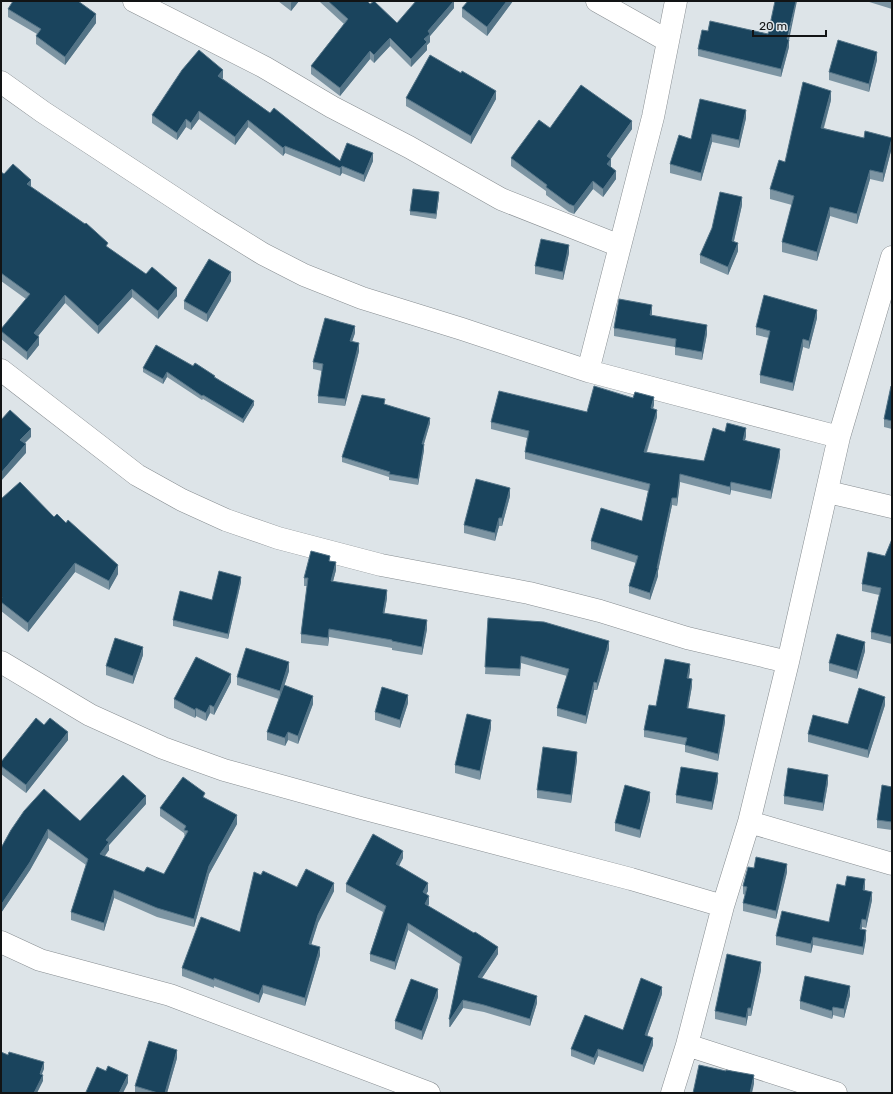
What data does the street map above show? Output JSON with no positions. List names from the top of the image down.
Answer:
{
  "scale_bar": "20 m"
}
